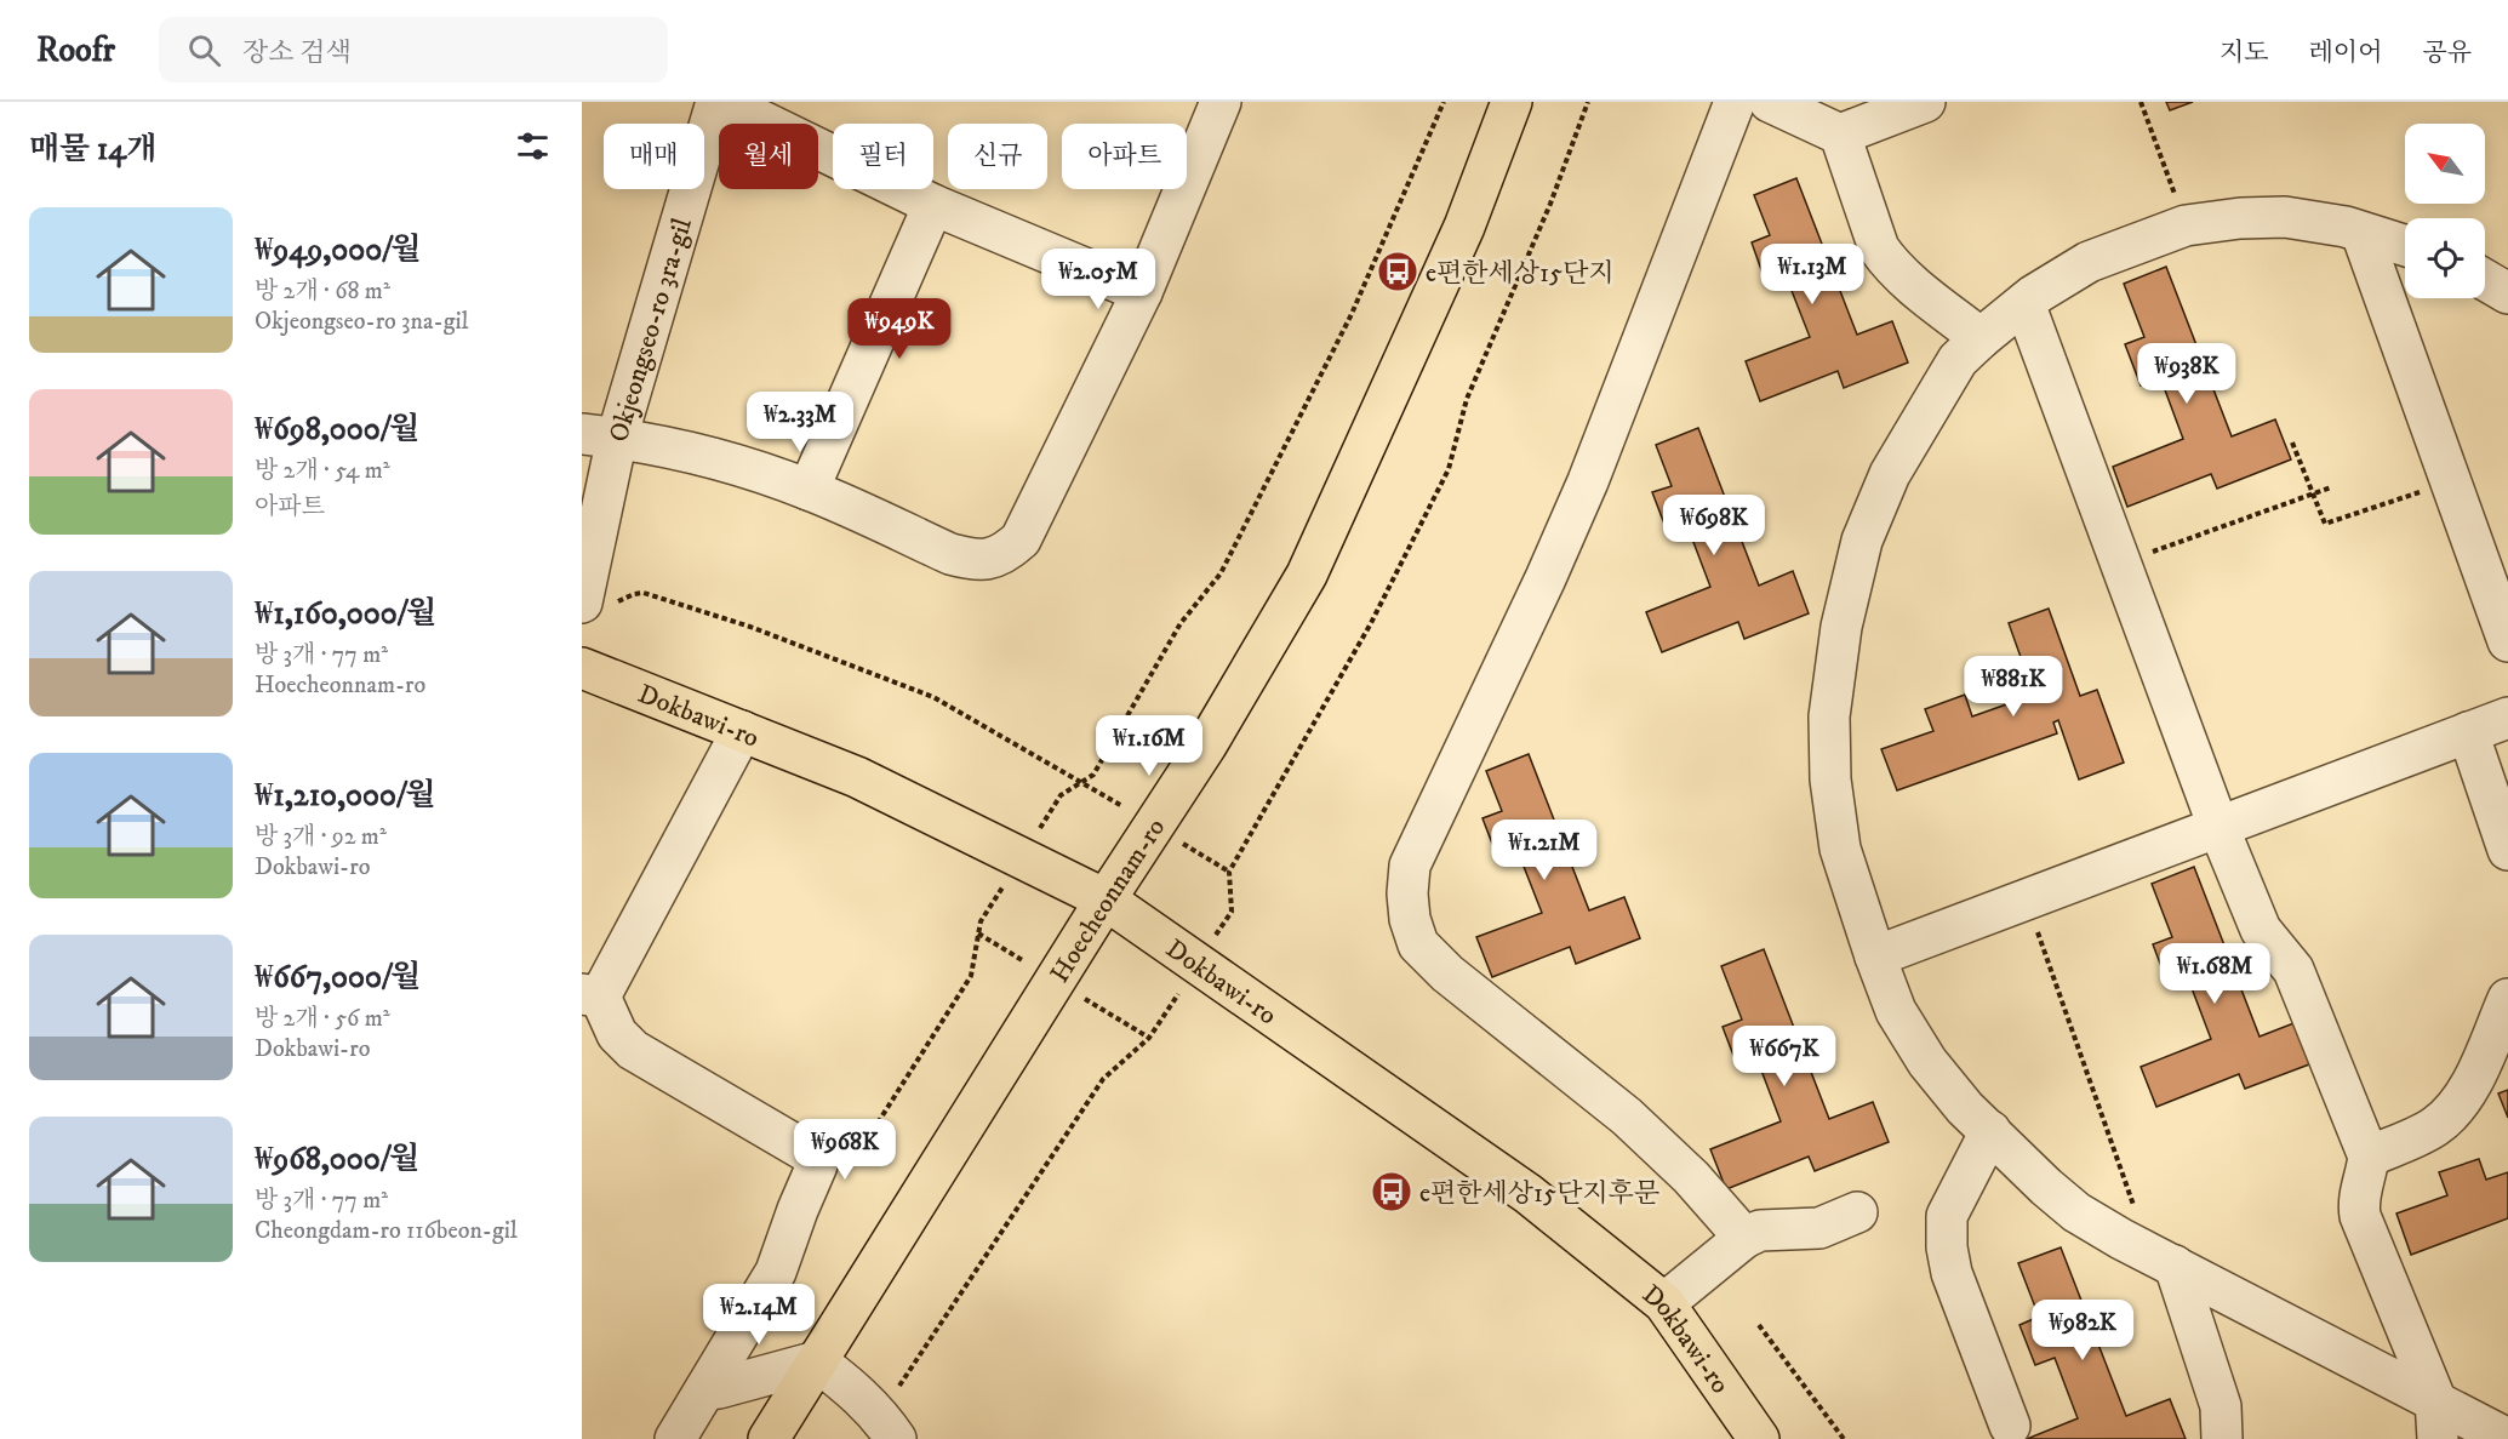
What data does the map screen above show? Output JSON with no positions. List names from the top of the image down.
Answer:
{
  "streets": {
    "main road": ["Dokbawi-ro", "Hoecheonnam-ro"],
    "street": ["Okjeongseo-ro 3ra-gil"]
  },
  "crossings": [
    ["Dokbawi-ro", "Hoecheonnam-ro"]
  ],
  "places": {
    "bus stop": ["e편한세상15단지", "e편한세상15단지후문"]
  },
  "north": "top left",
  "page": {
    "header": "Roofr",
    "search": "장소 검색",
    "nav": ["지도", "레이어", "공유"],
    "heading": "매물 14개",
    "chip": [
      "매매",
      "월세",
      "필터",
      "신규",
      "아파트"
    ],
    "list": [
      {
        "name": "₩949,000/월",
        "note": "방 2개 · 68 m² · Okjeongseo-ro 3na-gil"
      },
      {
        "name": "₩698,000/월",
        "note": "방 2개 · 54 m² · 아파트"
      },
      {
        "name": "₩1,160,000/월",
        "note": "방 3개 · 77 m² · Hoecheonnam-ro"
      },
      {
        "name": "₩1,210,000/월",
        "note": "방 3개 · 92 m² · Dokbawi-ro"
      },
      {
        "name": "₩667,000/월",
        "note": "방 2개 · 56 m² · Dokbawi-ro"
      },
      {
        "name": "₩968,000/월",
        "note": "방 3개 · 77 m² · Cheongdam-ro 116beon-gil"
      }
    ],
    "price": [
      "₩1.13M",
      "₩2.05M",
      "₩949K",
      "₩938K",
      "₩2.33M",
      "₩698K",
      "₩881K",
      "₩1.16M",
      "₩1.21M",
      "₩1.68M",
      "₩667K",
      "₩968K",
      "₩2.14M",
      "₩982K"
    ]
  }
}
